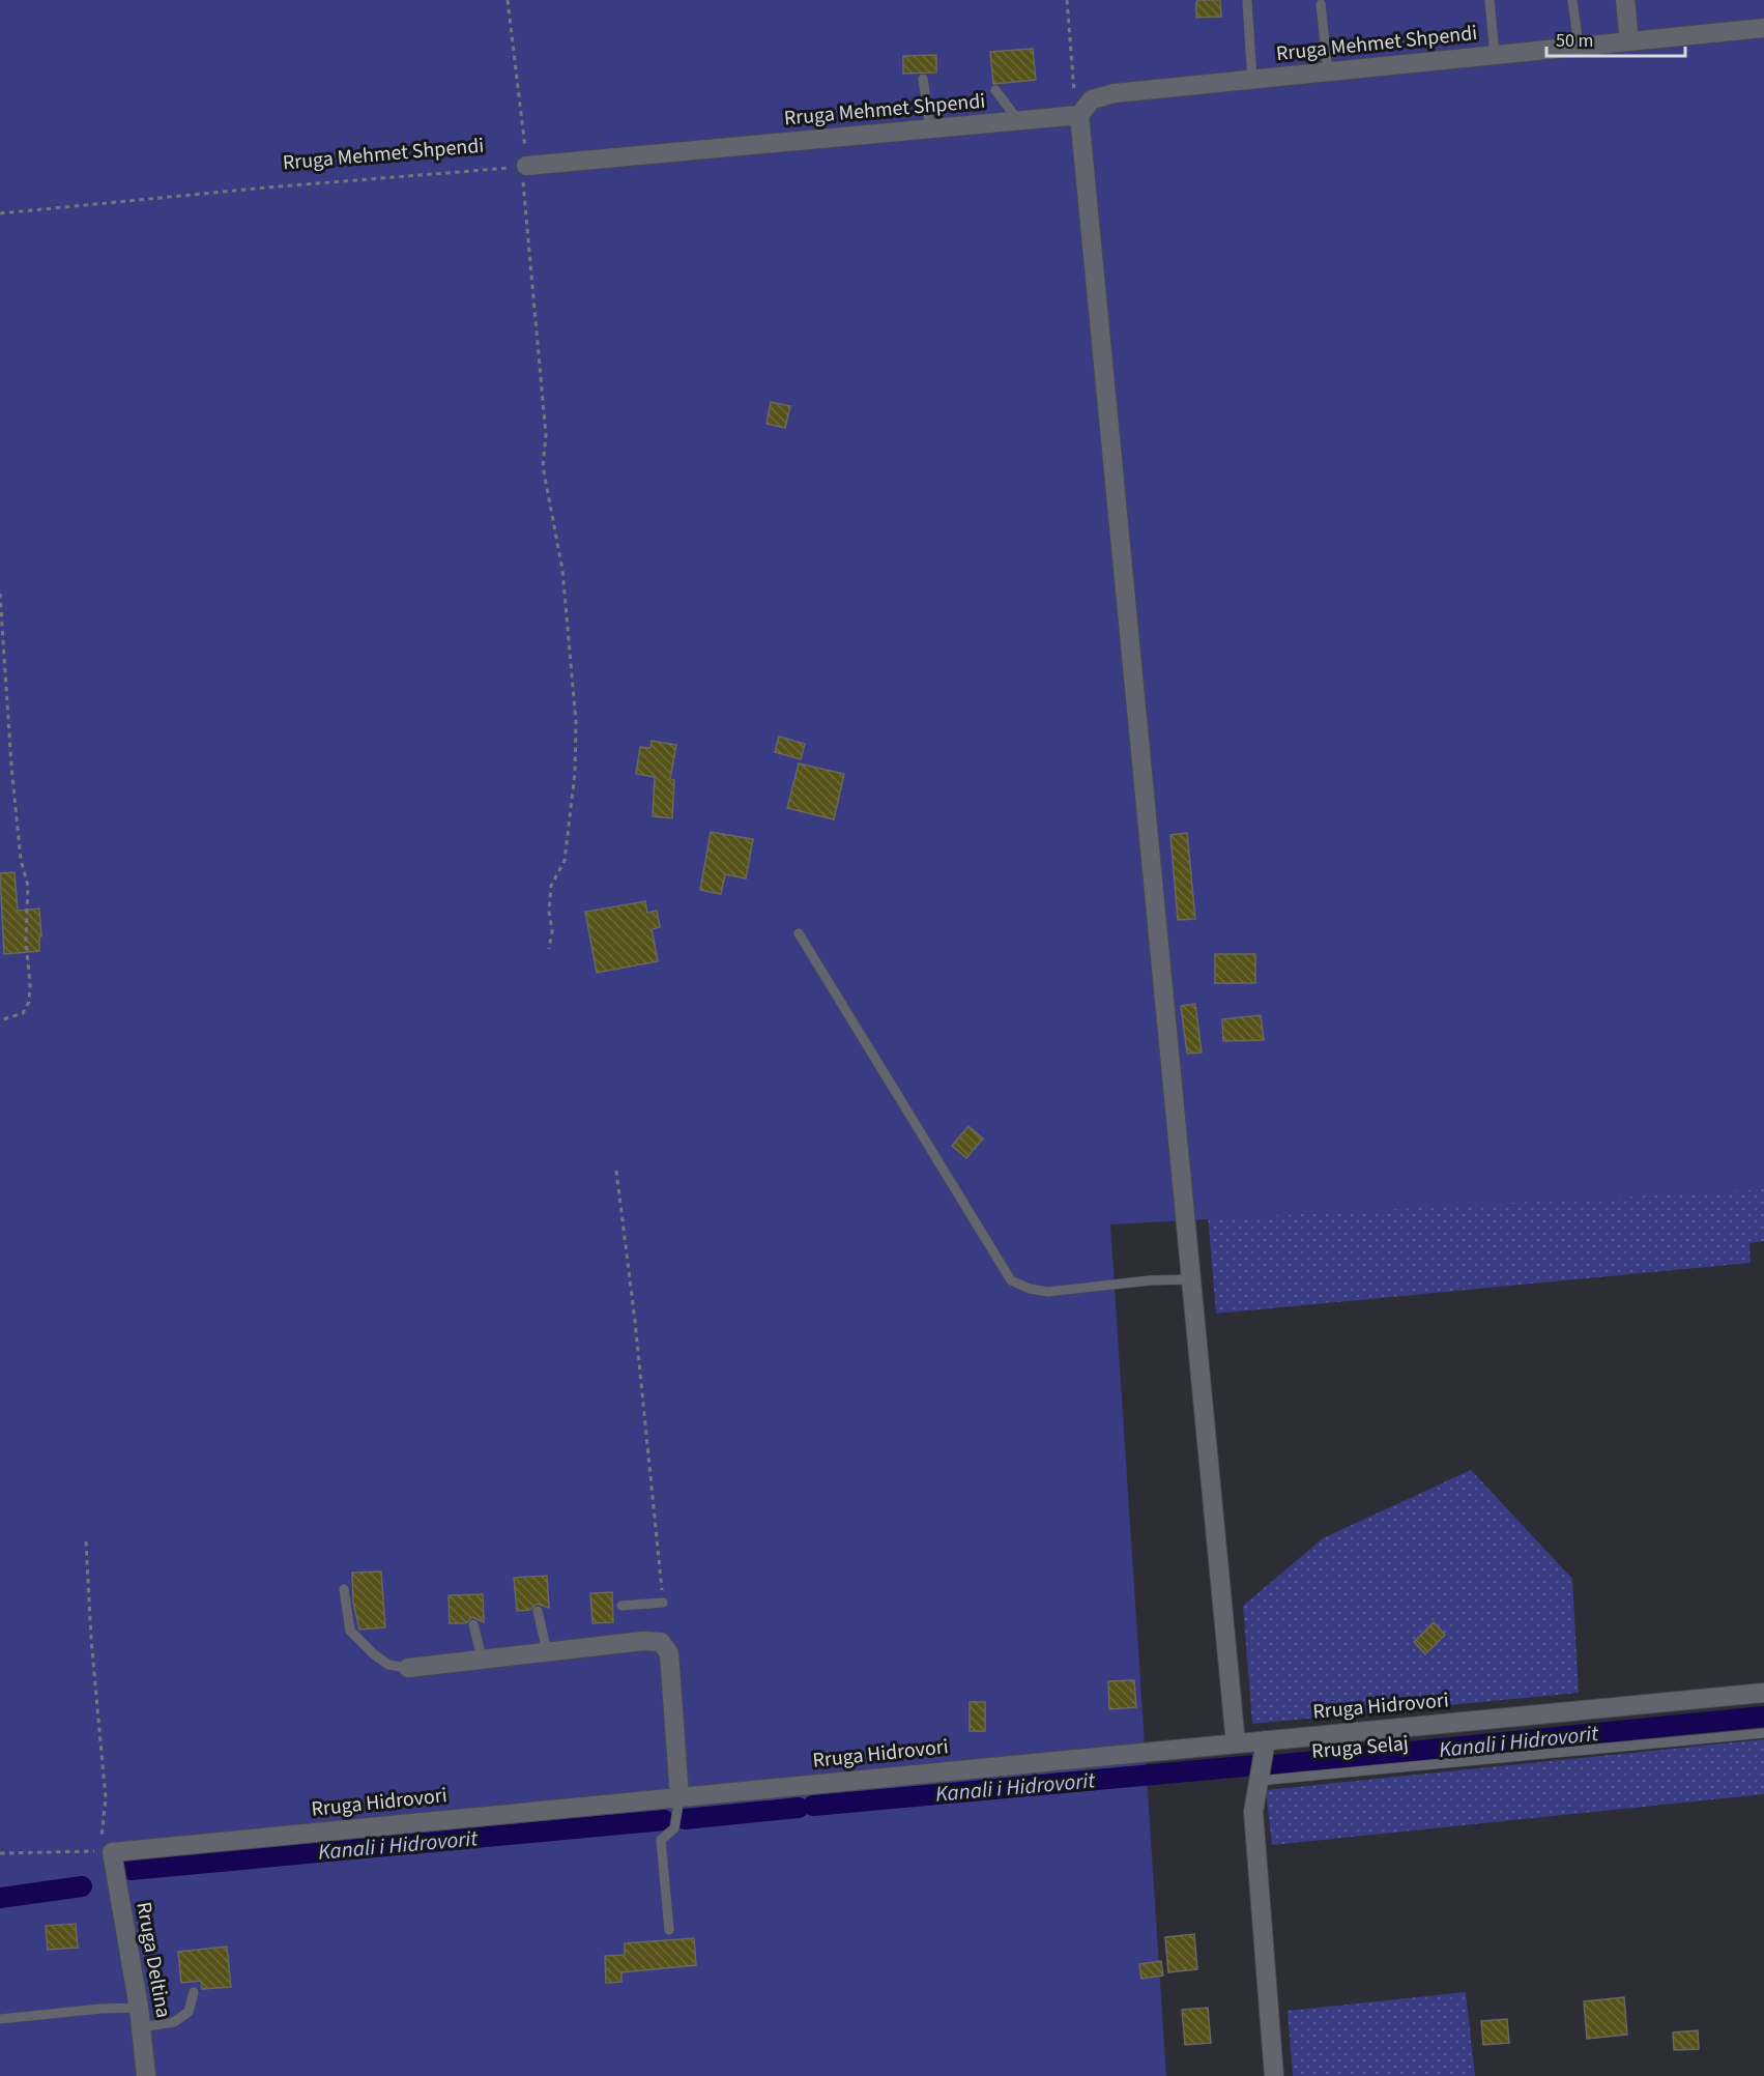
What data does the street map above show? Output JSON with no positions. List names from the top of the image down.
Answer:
{
  "streets": {
    "street": ["Rruga Mehmet Shpendi", "Rruga Hidrovori", "Rruga Deltina"],
    "lane": ["Rruga Selaj"]
  },
  "crossings": [
    ["Rruga Hidrovori", "Rruga Deltina"]
  ],
  "water": ["Kanali i Hidrovorit"],
  "scale_bar": "50 m"
}
